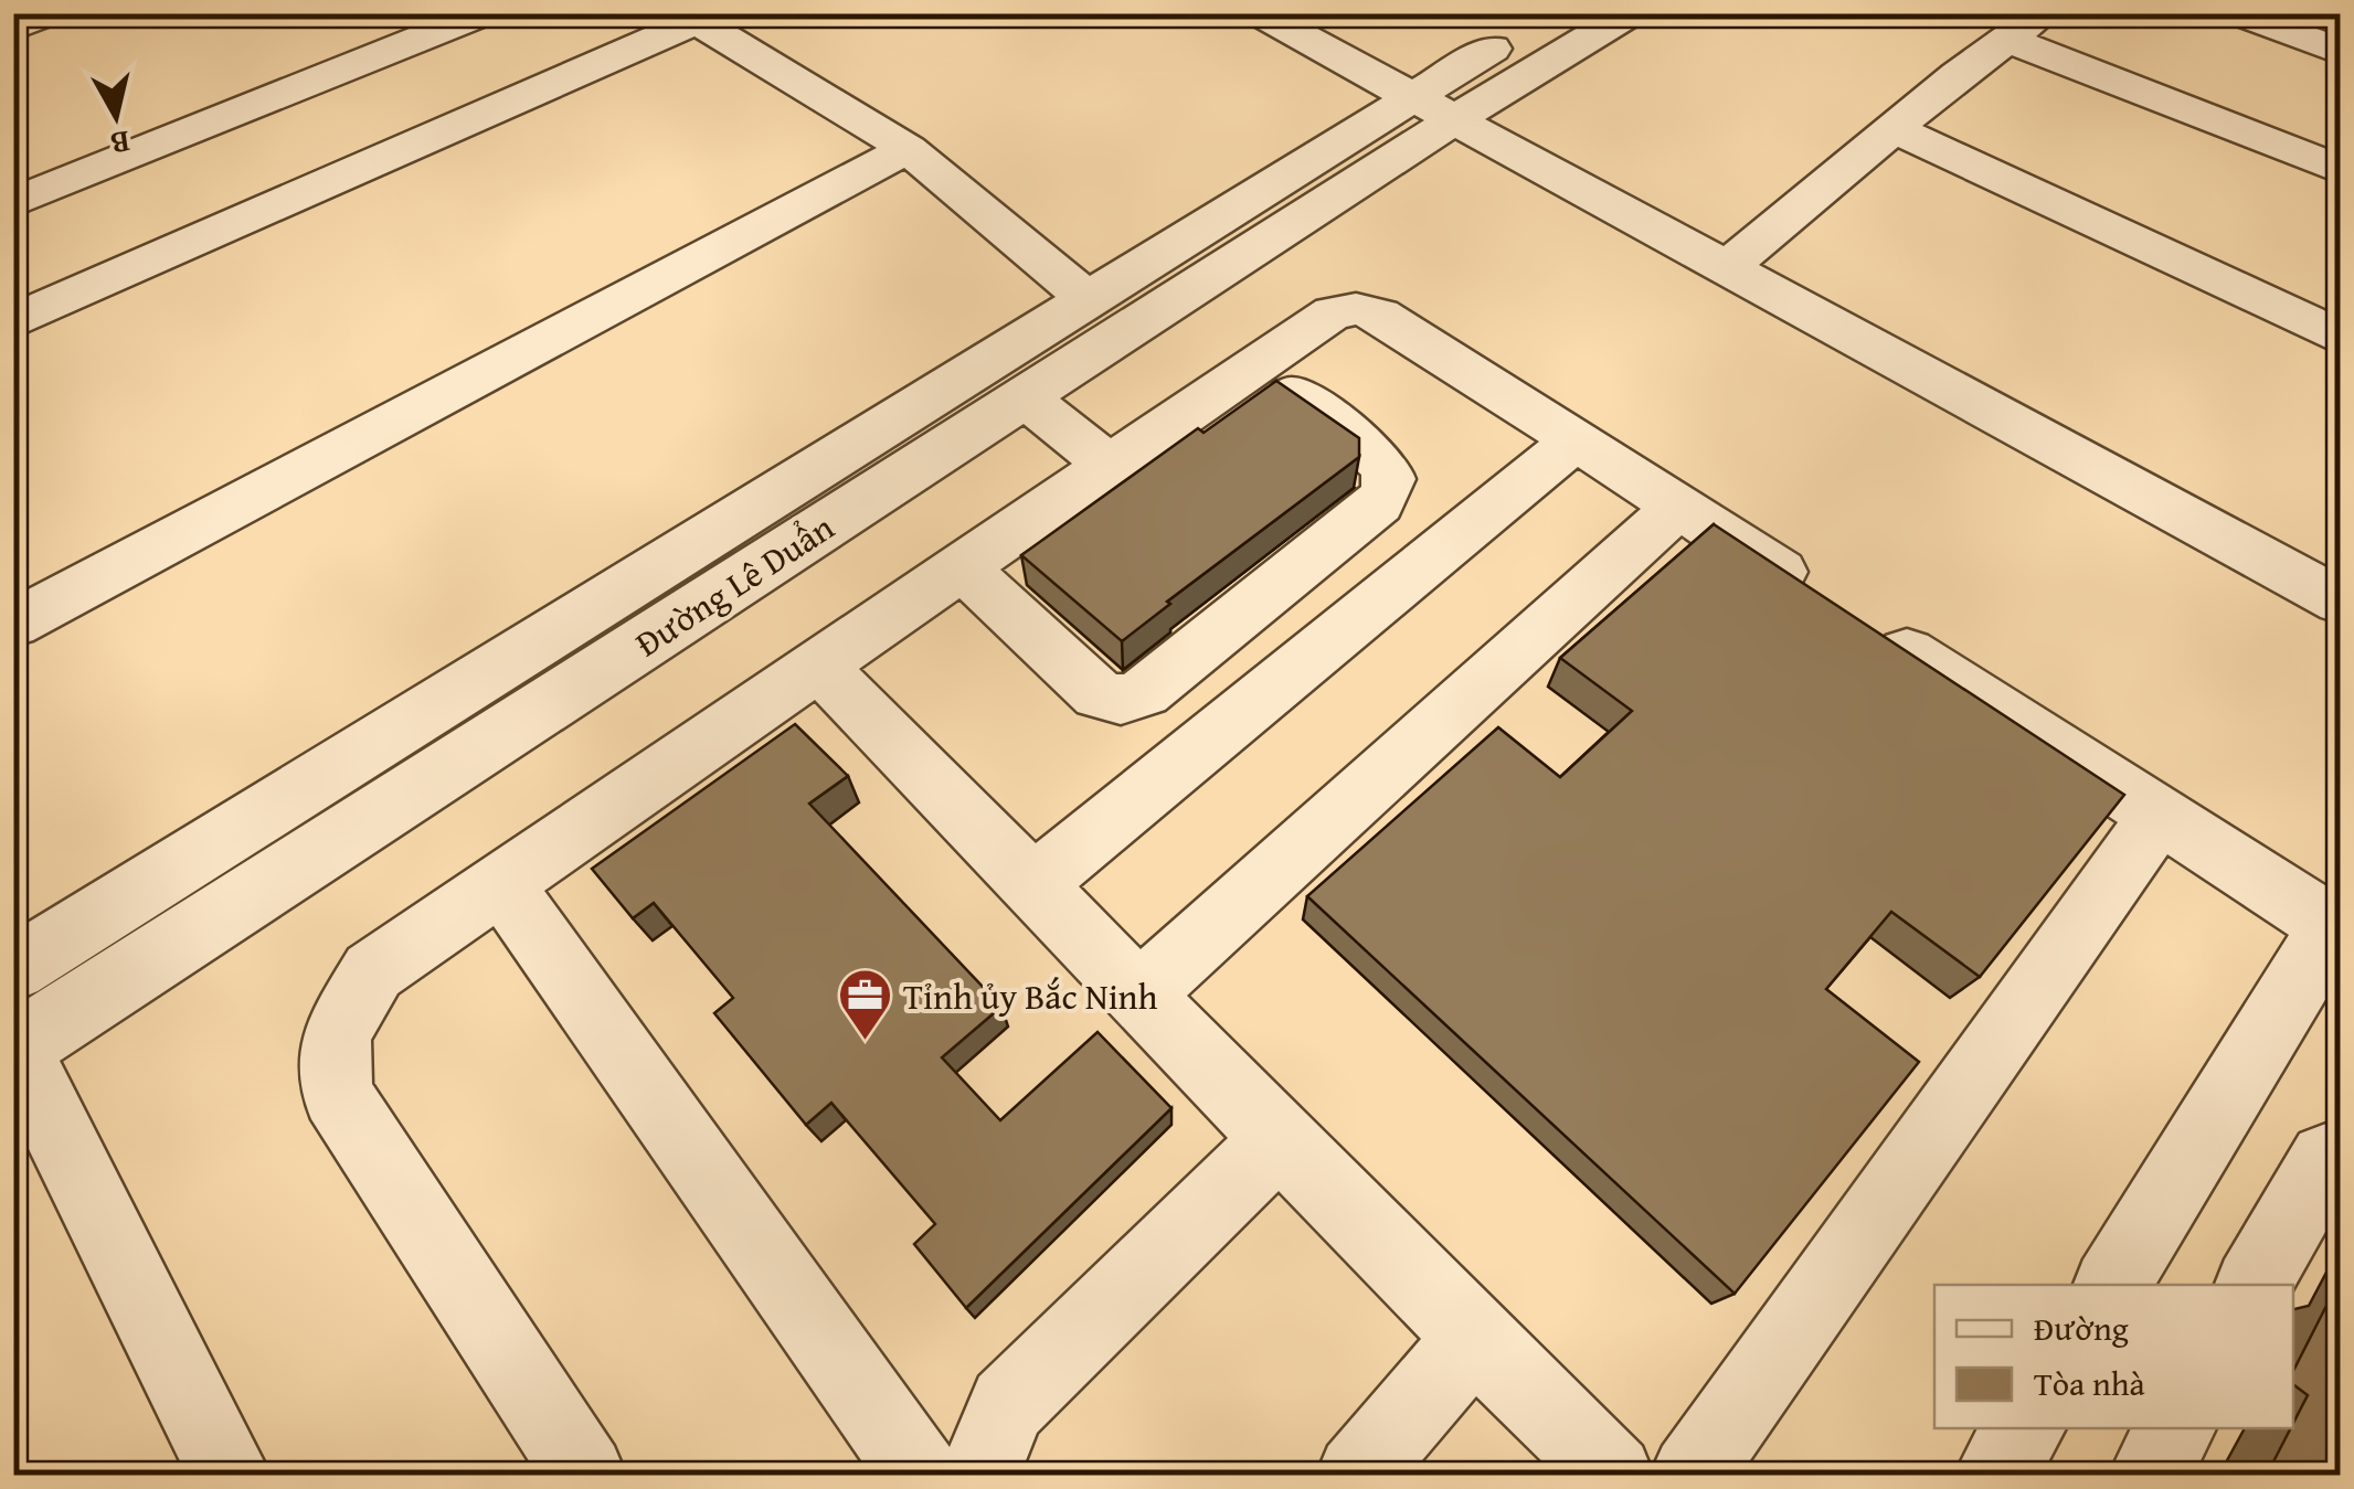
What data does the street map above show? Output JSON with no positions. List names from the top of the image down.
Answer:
{
  "streets": {
    "street": ["Đường Lê Duẩn"]
  },
  "places": {
    "office": ["Tỉnh ủy Bắc Ninh"]
  },
  "legend": ["Đường", "Tòa nhà"],
  "north": "bottom"
}
